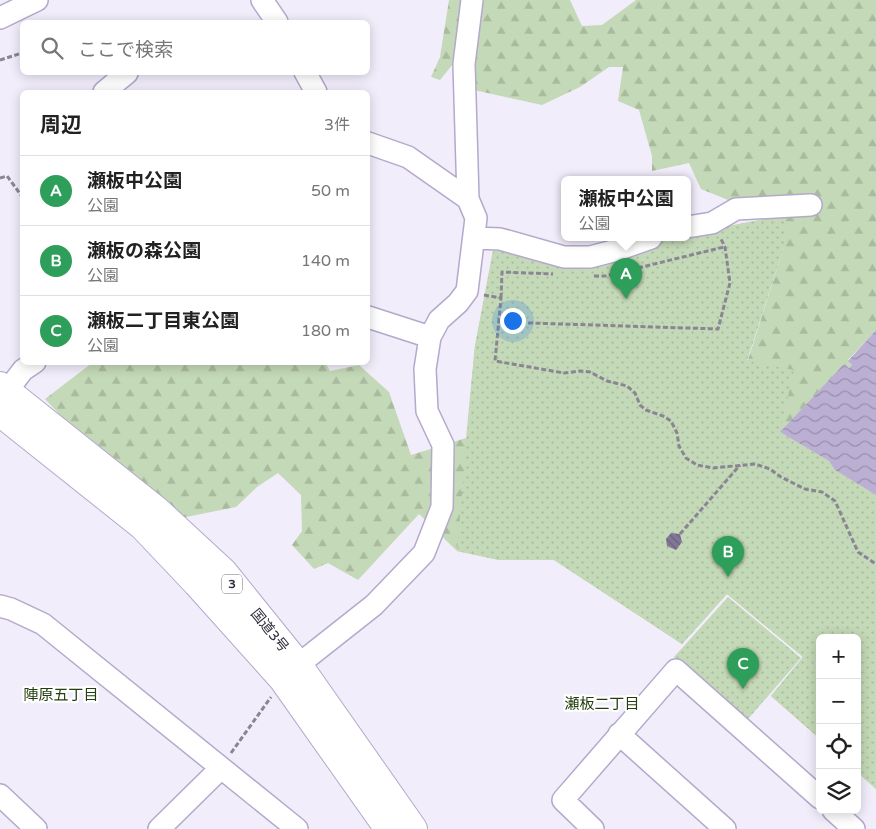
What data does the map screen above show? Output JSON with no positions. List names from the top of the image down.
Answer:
{
  "streets": {
    "highway": ["3", "国道3号"]
  },
  "districts": ["陣原五丁目", "瀬板二丁目"],
  "page": {
    "search": "ここで検索",
    "heading": ["周辺", "3件"],
    "list": [
      {
        "mark": "A",
        "name": "瀬板中公園",
        "note": "公園",
        "value": "50 m"
      },
      {
        "mark": "B",
        "name": "瀬板の森公園",
        "note": "公園",
        "value": "140 m"
      },
      {
        "mark": "C",
        "name": "瀬板二丁目東公園",
        "note": "公園",
        "value": "180 m"
      }
    ],
    "popup": ["瀬板中公園", "公園"],
    "pins": ["A", "B", "C"],
    "map_buttons": ["+", "−"]
  }
}
